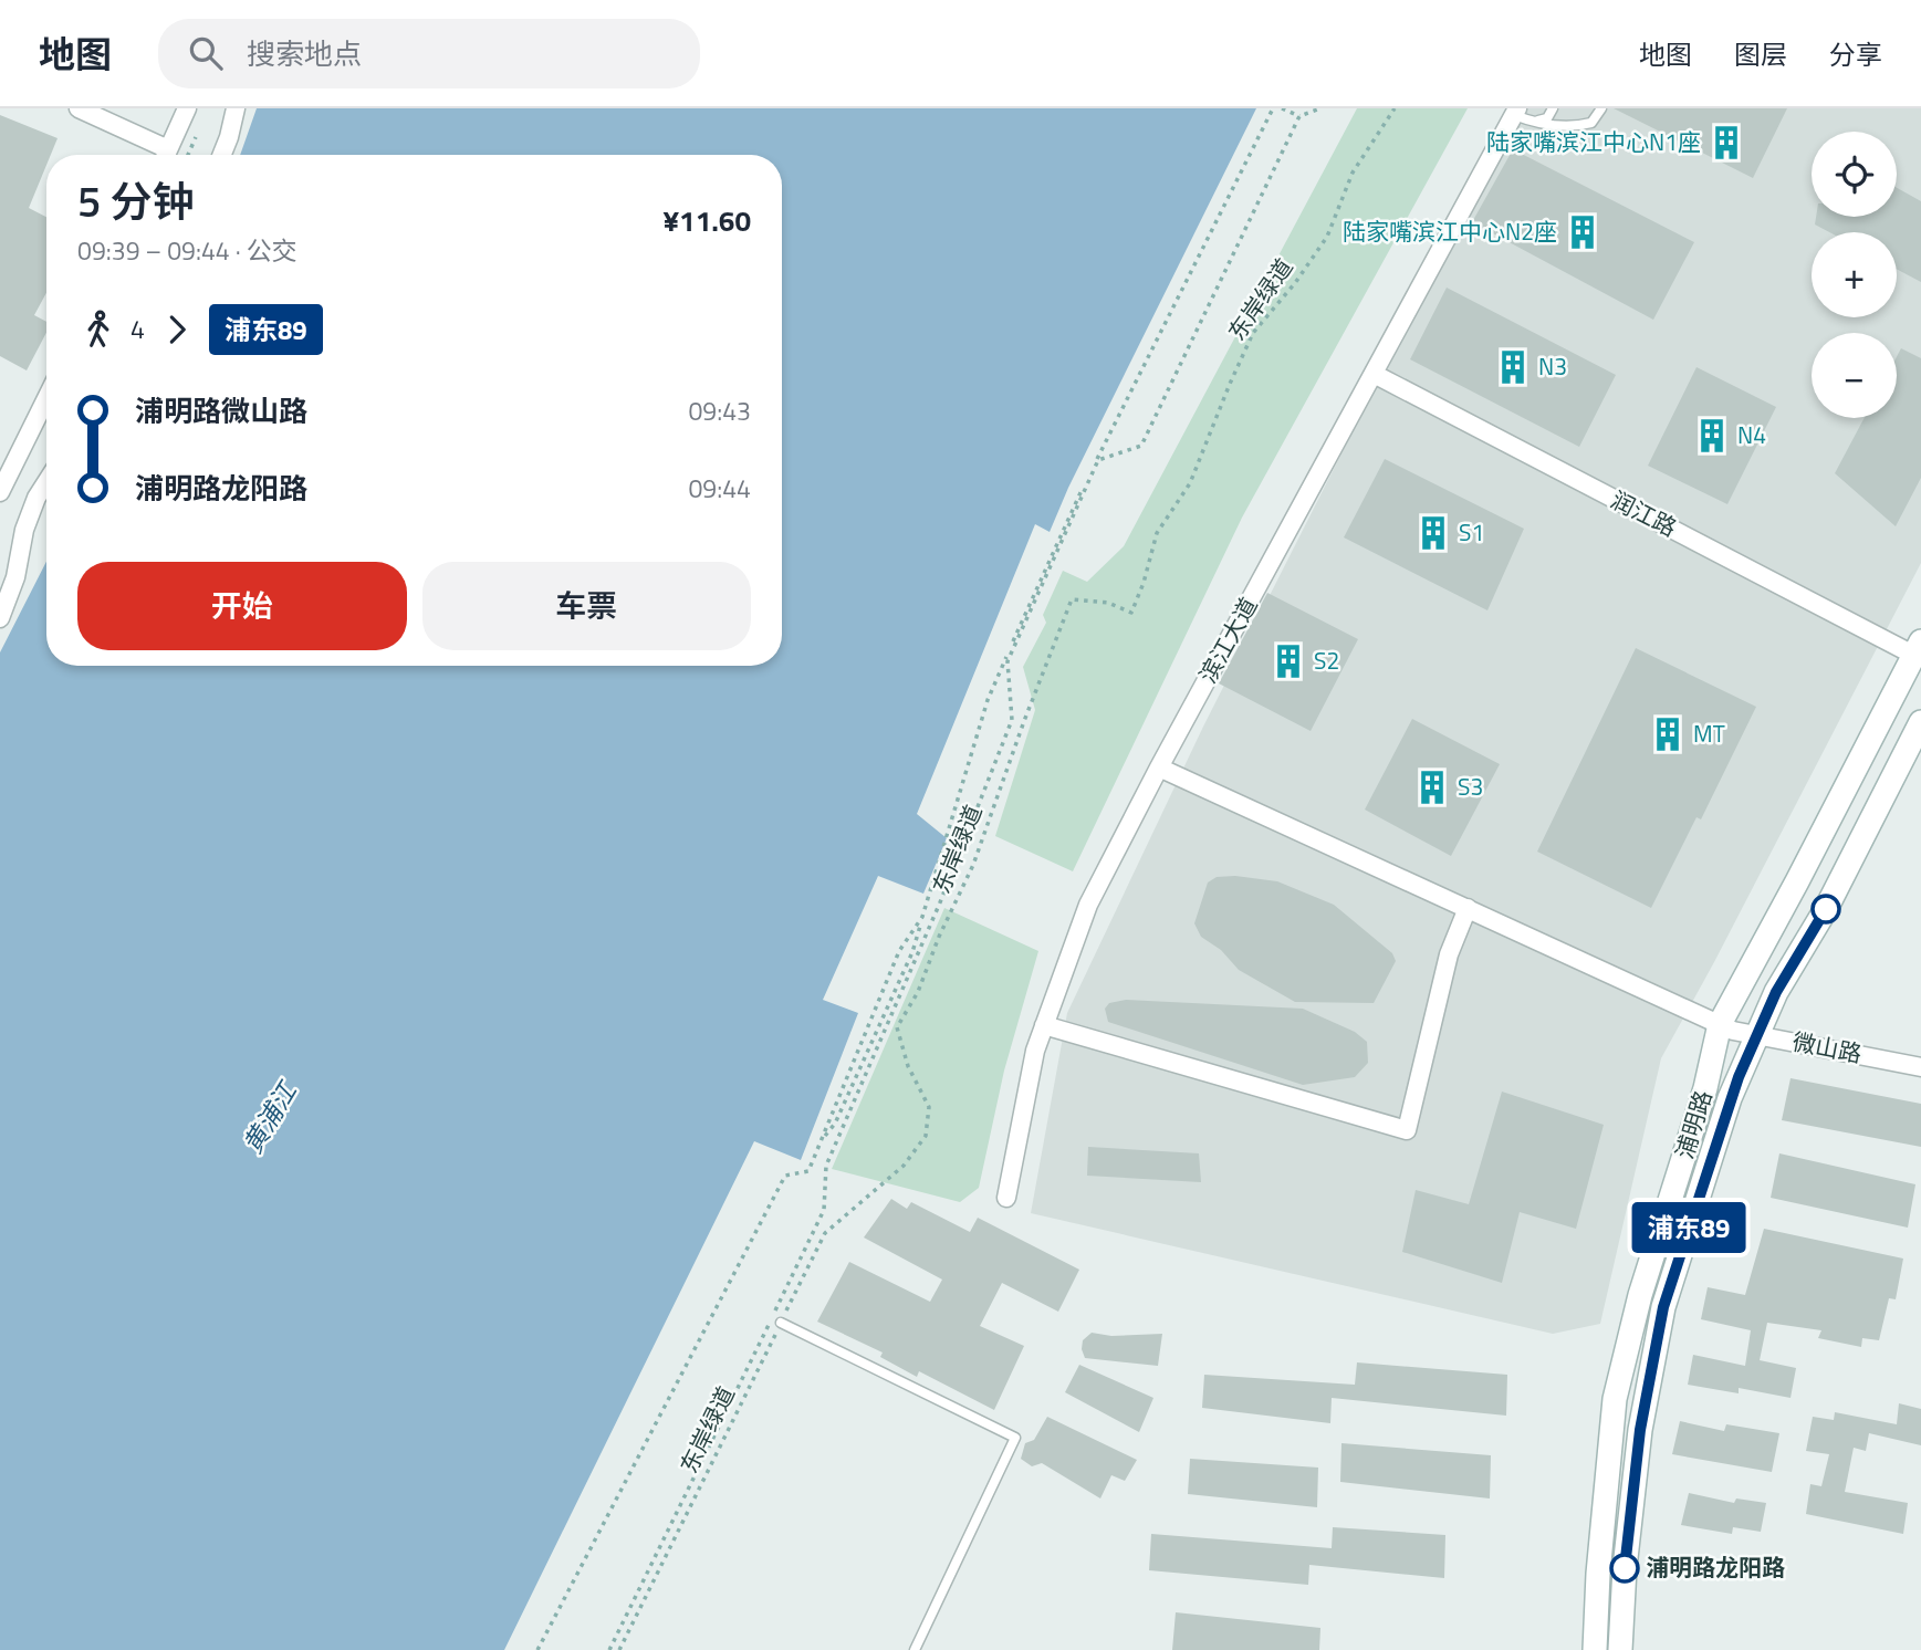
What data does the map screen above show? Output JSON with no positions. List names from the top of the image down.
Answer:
{
  "streets": {
    "main road": ["浦明路"],
    "street": ["润江路", "滨江大道", "微山路"],
    "path": ["东岸绿道"]
  },
  "crossings": [
    ["润江路", "滨江大道"],
    ["润江路", "浦明路"],
    ["滨江大道", "微山路"],
    ["微山路", "浦明路"]
  ],
  "water": ["黄浦江"],
  "places": {
    "building": [
      "陆家嘴滨江中心N1座",
      "陆家嘴滨江中心N2座",
      "N3",
      "N4",
      "S1",
      "S2",
      "MT",
      "S3"
    ],
    "other": ["浦明路龙阳路"]
  },
  "lines": ["bus line 浦东89"],
  "page": {
    "header": "地图",
    "search": "搜索地点",
    "nav": ["地图", "图层", "分享"],
    "on_map": "浦东89",
    "map_buttons": ["+", "−"],
    "heading": ["5 分钟", "09:39 – 09:44 · 公交", "¥11.60"],
    "legs": ["4", "浦东89"],
    "list": [
      {
        "name": "浦明路微山路",
        "value": "09:43"
      },
      {
        "name": "浦明路龙阳路",
        "value": "09:44"
      }
    ],
    "buttons": ["开始", "车票"]
  }
}
